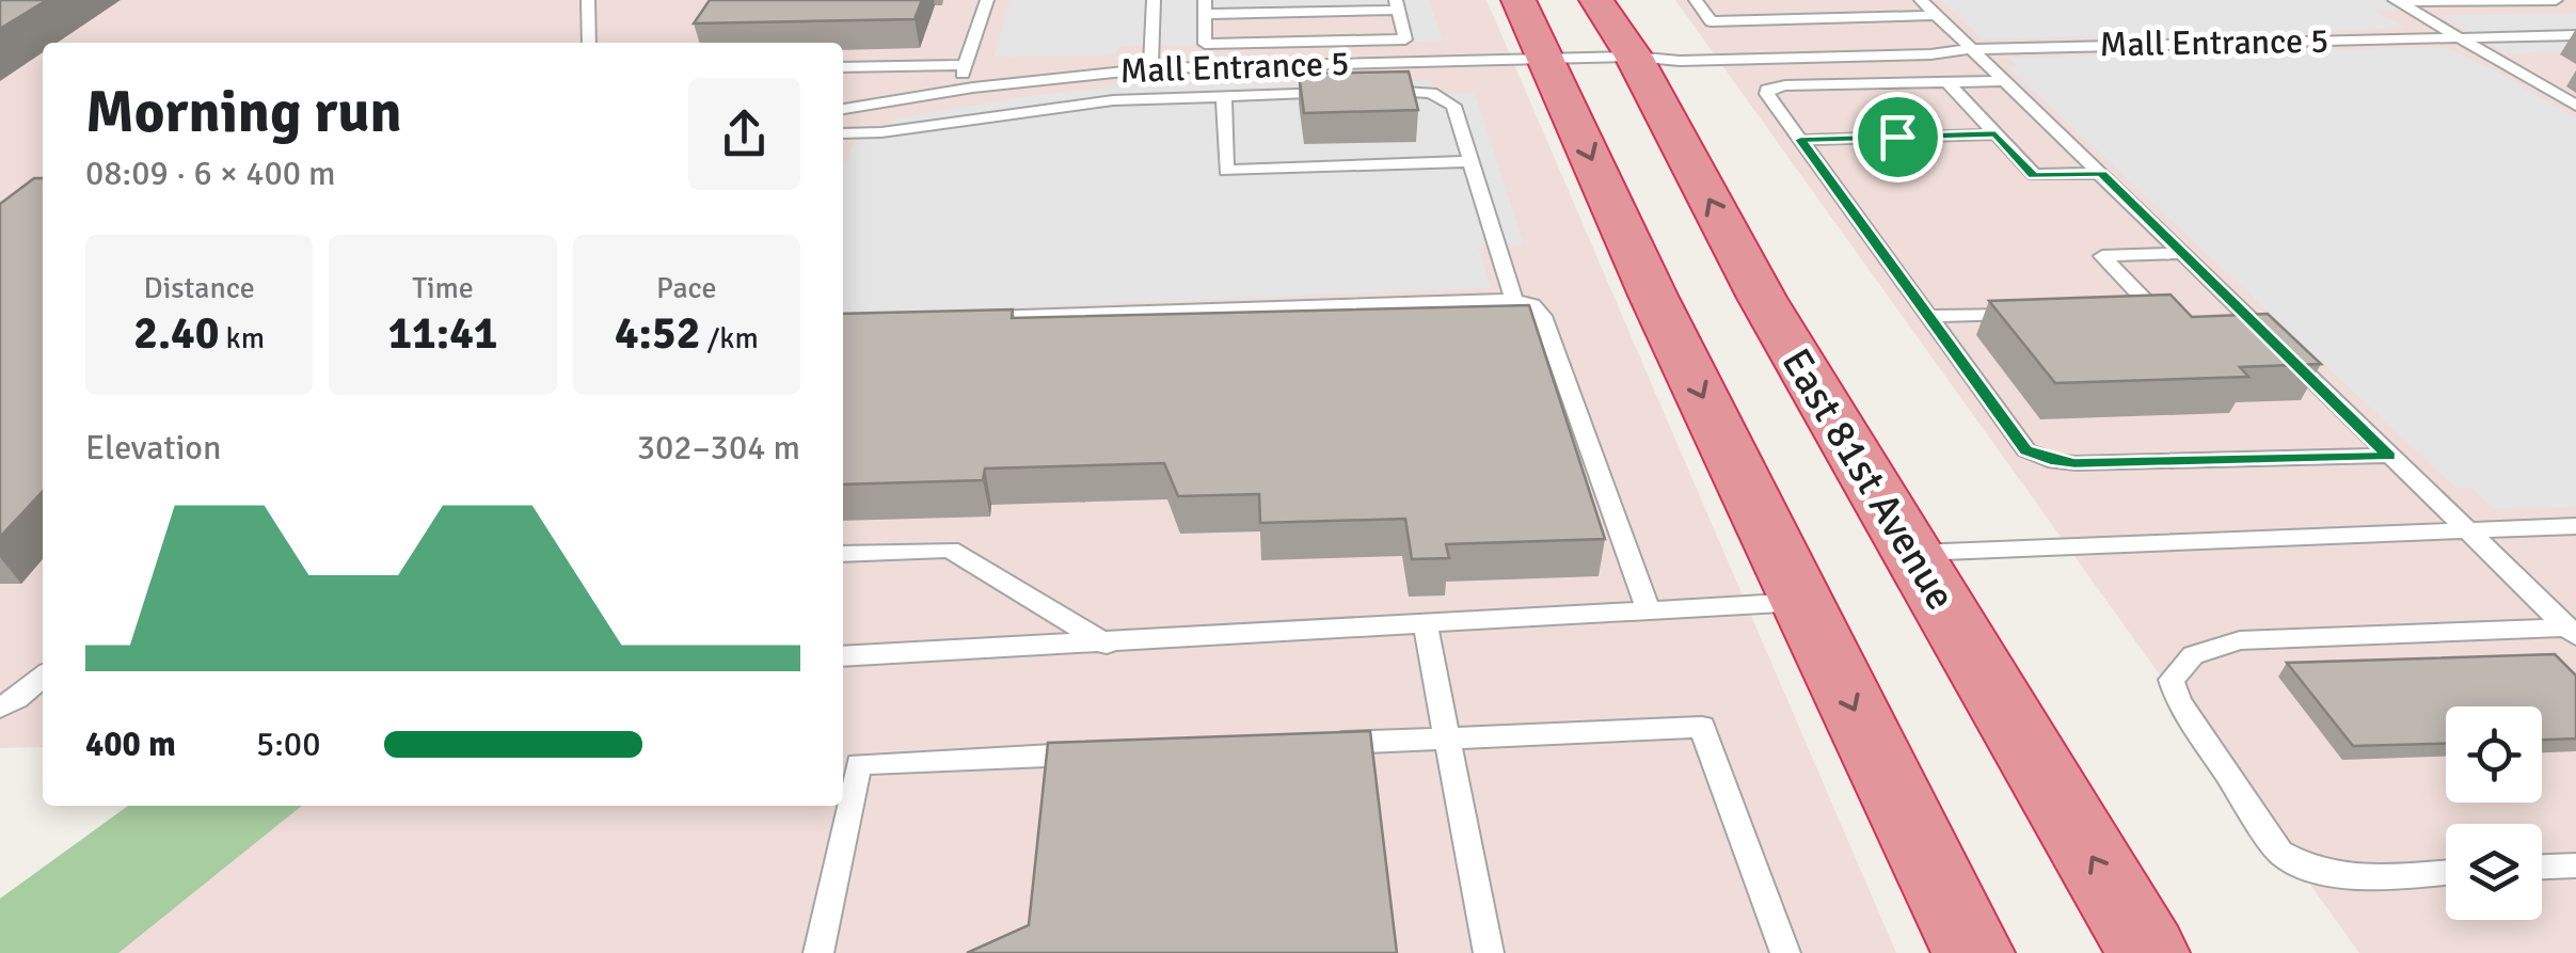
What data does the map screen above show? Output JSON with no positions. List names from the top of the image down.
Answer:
{
  "streets": {
    "highway": ["East 81st Avenue"],
    "lane": ["Mall Entrance 5"]
  },
  "crossings": [
    ["Mall Entrance 5", "East 81st Avenue"]
  ],
  "page": {
    "heading": ["Morning run", "08:09 · 6 × 400 m"],
    "stats": [
      ["Distance", "2.40 km"],
      ["Time", "11:41"],
      ["Pace", "4:52 /km"]
    ],
    "chart": ["Elevation", "302–304 m"],
    "list": [
      {
        "name": "400 m",
        "note": "5:00"
      }
    ]
  }
}
